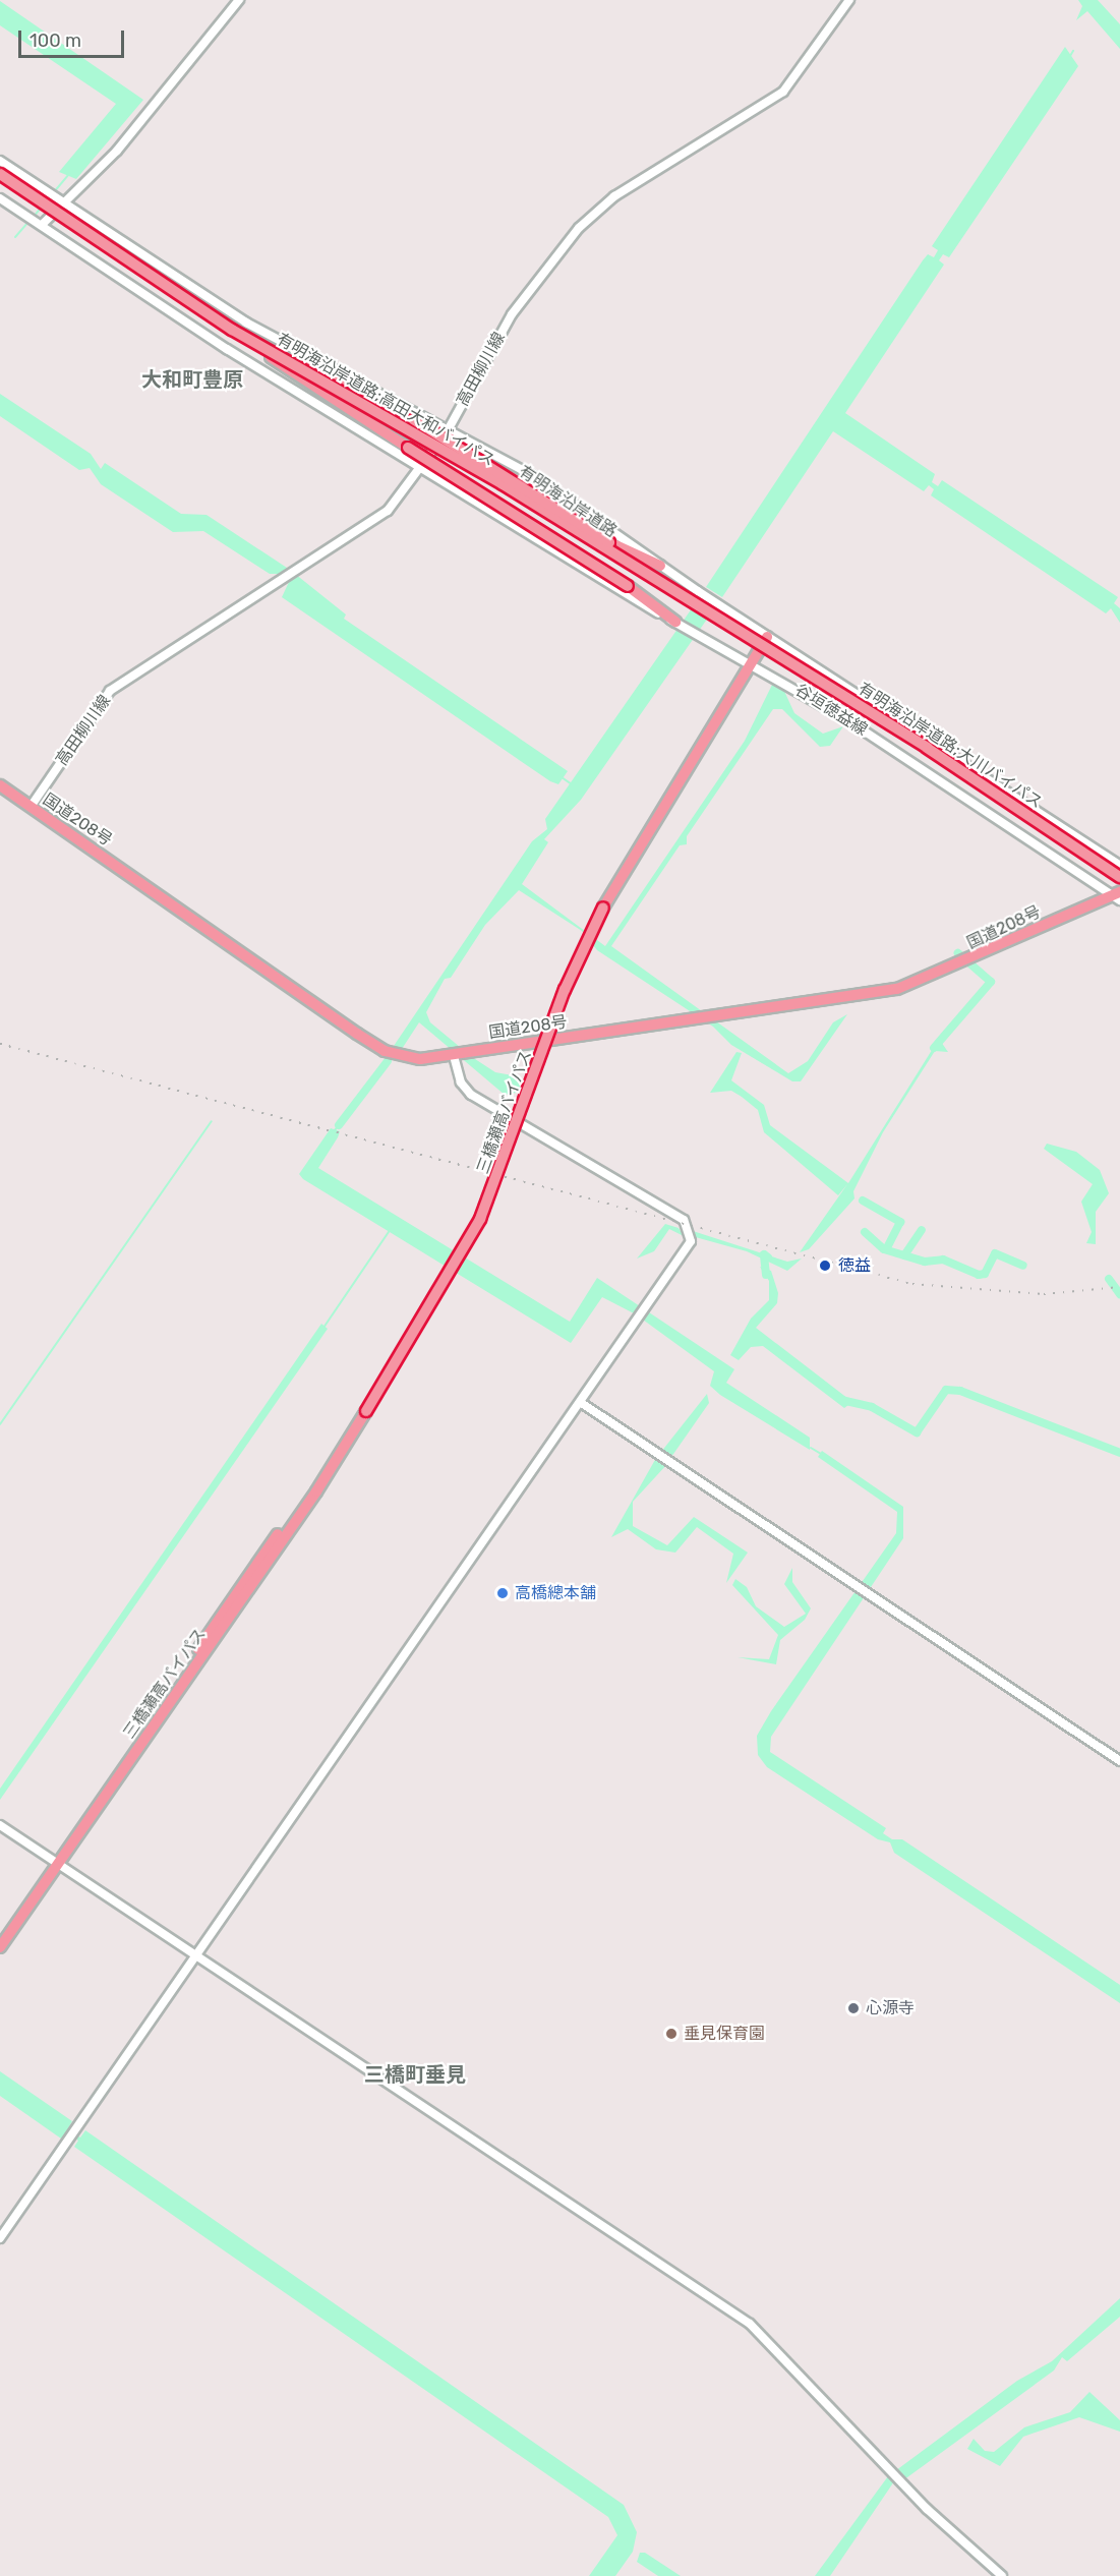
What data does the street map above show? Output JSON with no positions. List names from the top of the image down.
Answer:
{
  "streets": {
    "highway": [
      "有明海沿岸道路;高田大和バイパス",
      "有明海沿岸道路;大川バイパス",
      "国道208号",
      "三橋瀬高バイパス"
    ],
    "main road": ["高田柳川線", "有明海沿岸道路", "谷垣徳益線"]
  },
  "crossings": [
    ["高田柳川線", "有明海沿岸道路"],
    ["高田柳川線", "国道208号"],
    ["有明海沿岸道路;高田大和バイパス", "谷垣徳益線"],
    ["有明海沿岸道路;高田大和バイパス", "有明海沿岸道路;大川バイパス"],
    ["有明海沿岸道路;高田大和バイパス", "三橋瀬高バイパス"],
    ["有明海沿岸道路", "谷垣徳益線"],
    ["谷垣徳益線", "有明海沿岸道路;大川バイパス"],
    ["谷垣徳益線", "国道208号"],
    ["谷垣徳益線", "三橋瀬高バイパス"],
    ["有明海沿岸道路;大川バイパス", "三橋瀬高バイパス"]
  ],
  "districts": ["大和町豊原", "三橋町垂見"],
  "places": [
    "徳益",
    "高橋總本舗",
    "心源寺",
    "垂見保育園"
  ],
  "scale_bar": "100 m"
}
